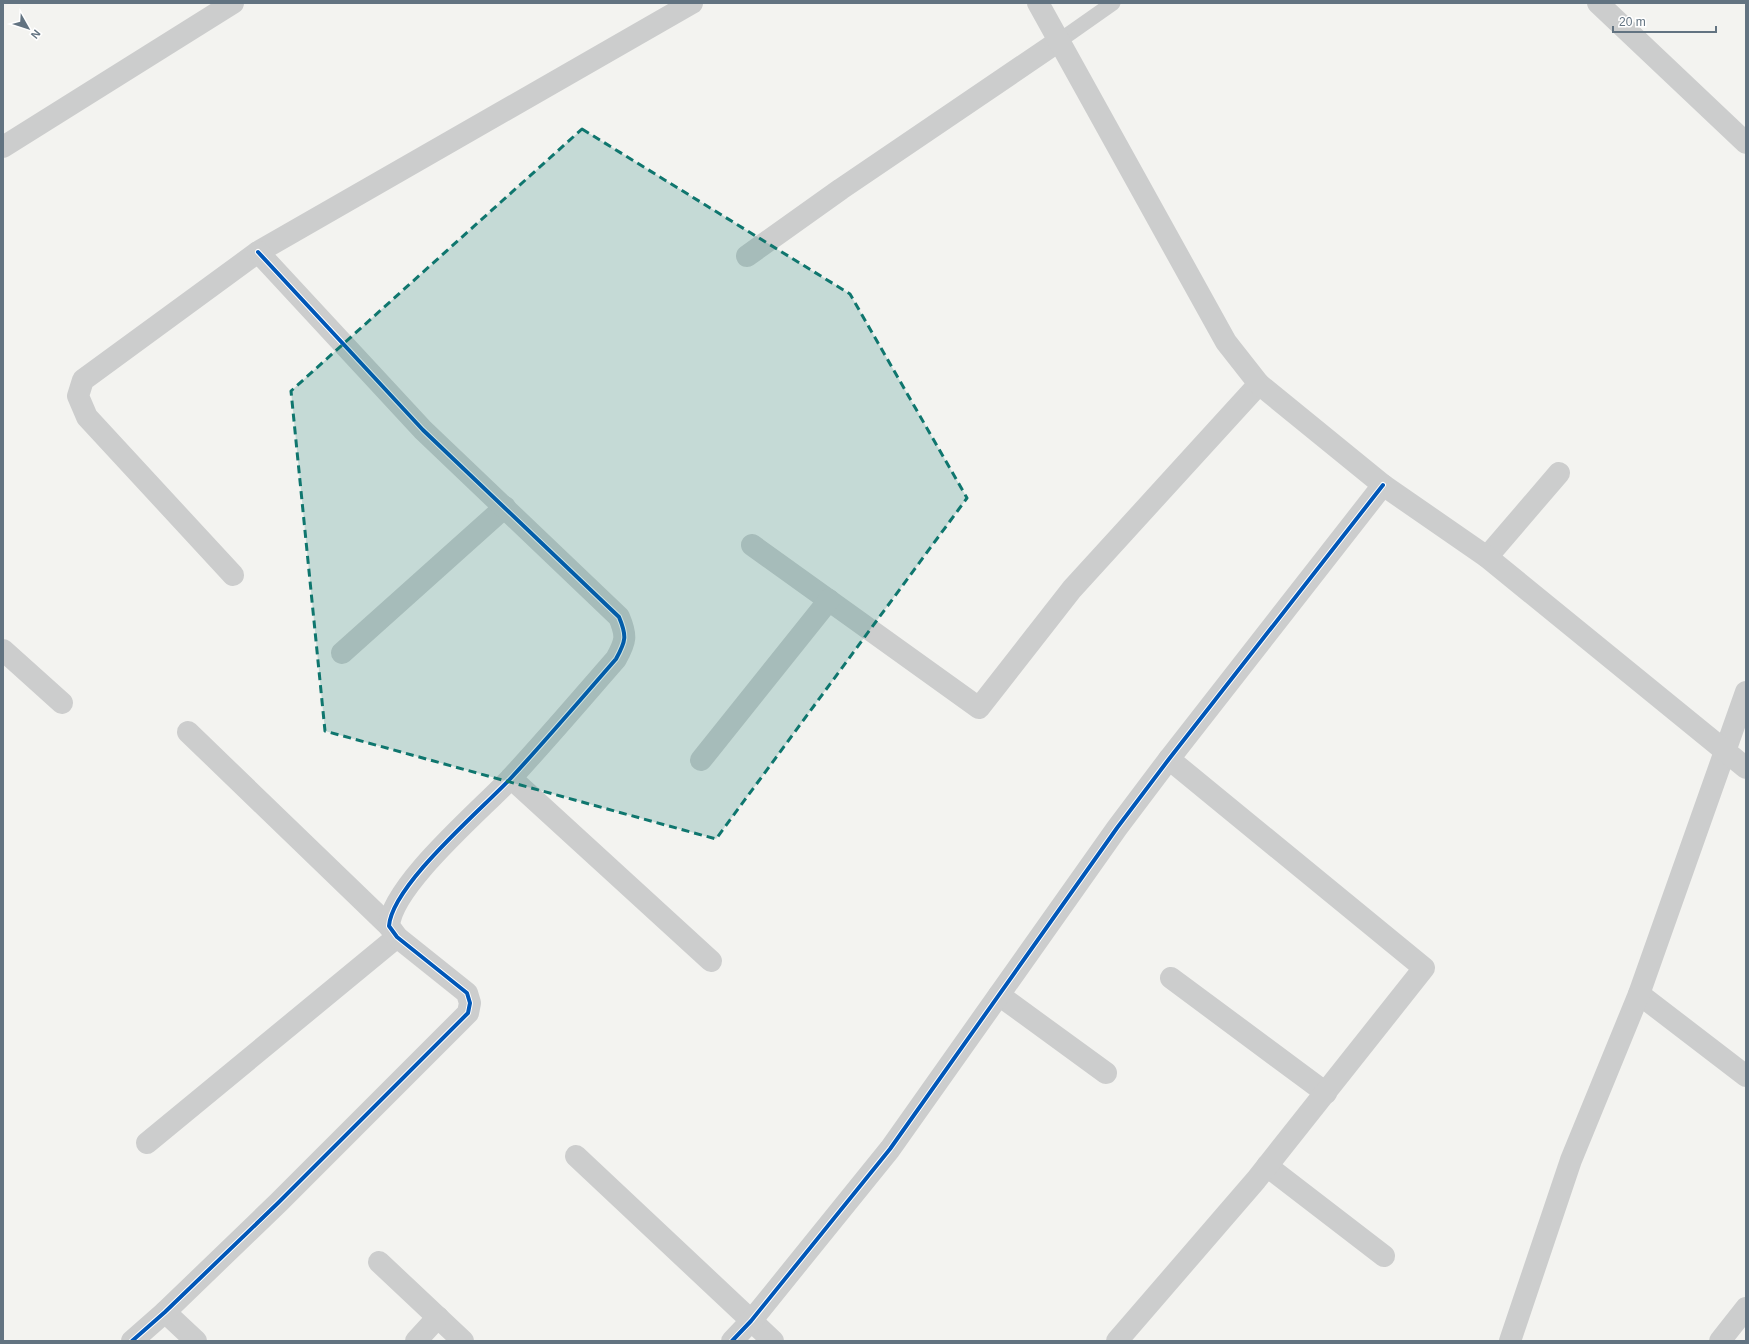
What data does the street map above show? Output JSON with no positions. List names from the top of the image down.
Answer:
{
  "scale_bar": "20 m",
  "north": "bottom right"
}
